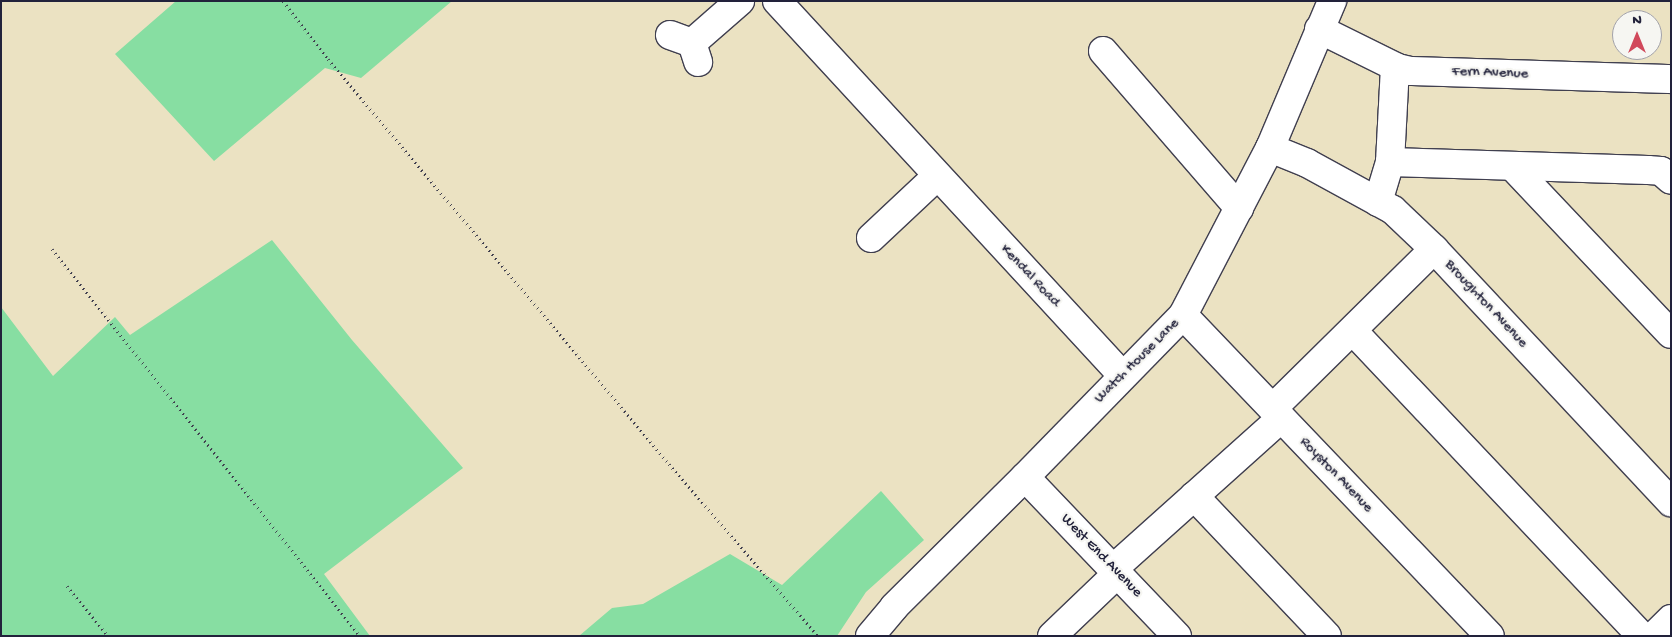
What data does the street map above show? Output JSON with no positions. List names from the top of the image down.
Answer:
{
  "streets": {
    "street": [
      "Fern Avenue",
      "Kendal Road",
      "Broughton Avenue",
      "Watch House Lane",
      "Royston Avenue",
      "West End Avenue"
    ]
  },
  "crossings": [
    ["Fern Avenue", "Watch House Lane"],
    ["Kendal Road", "Watch House Lane"],
    ["Broughton Avenue", "Watch House Lane"],
    ["Watch House Lane", "Royston Avenue"],
    ["Watch House Lane", "West End Avenue"]
  ],
  "north": "top"
}
